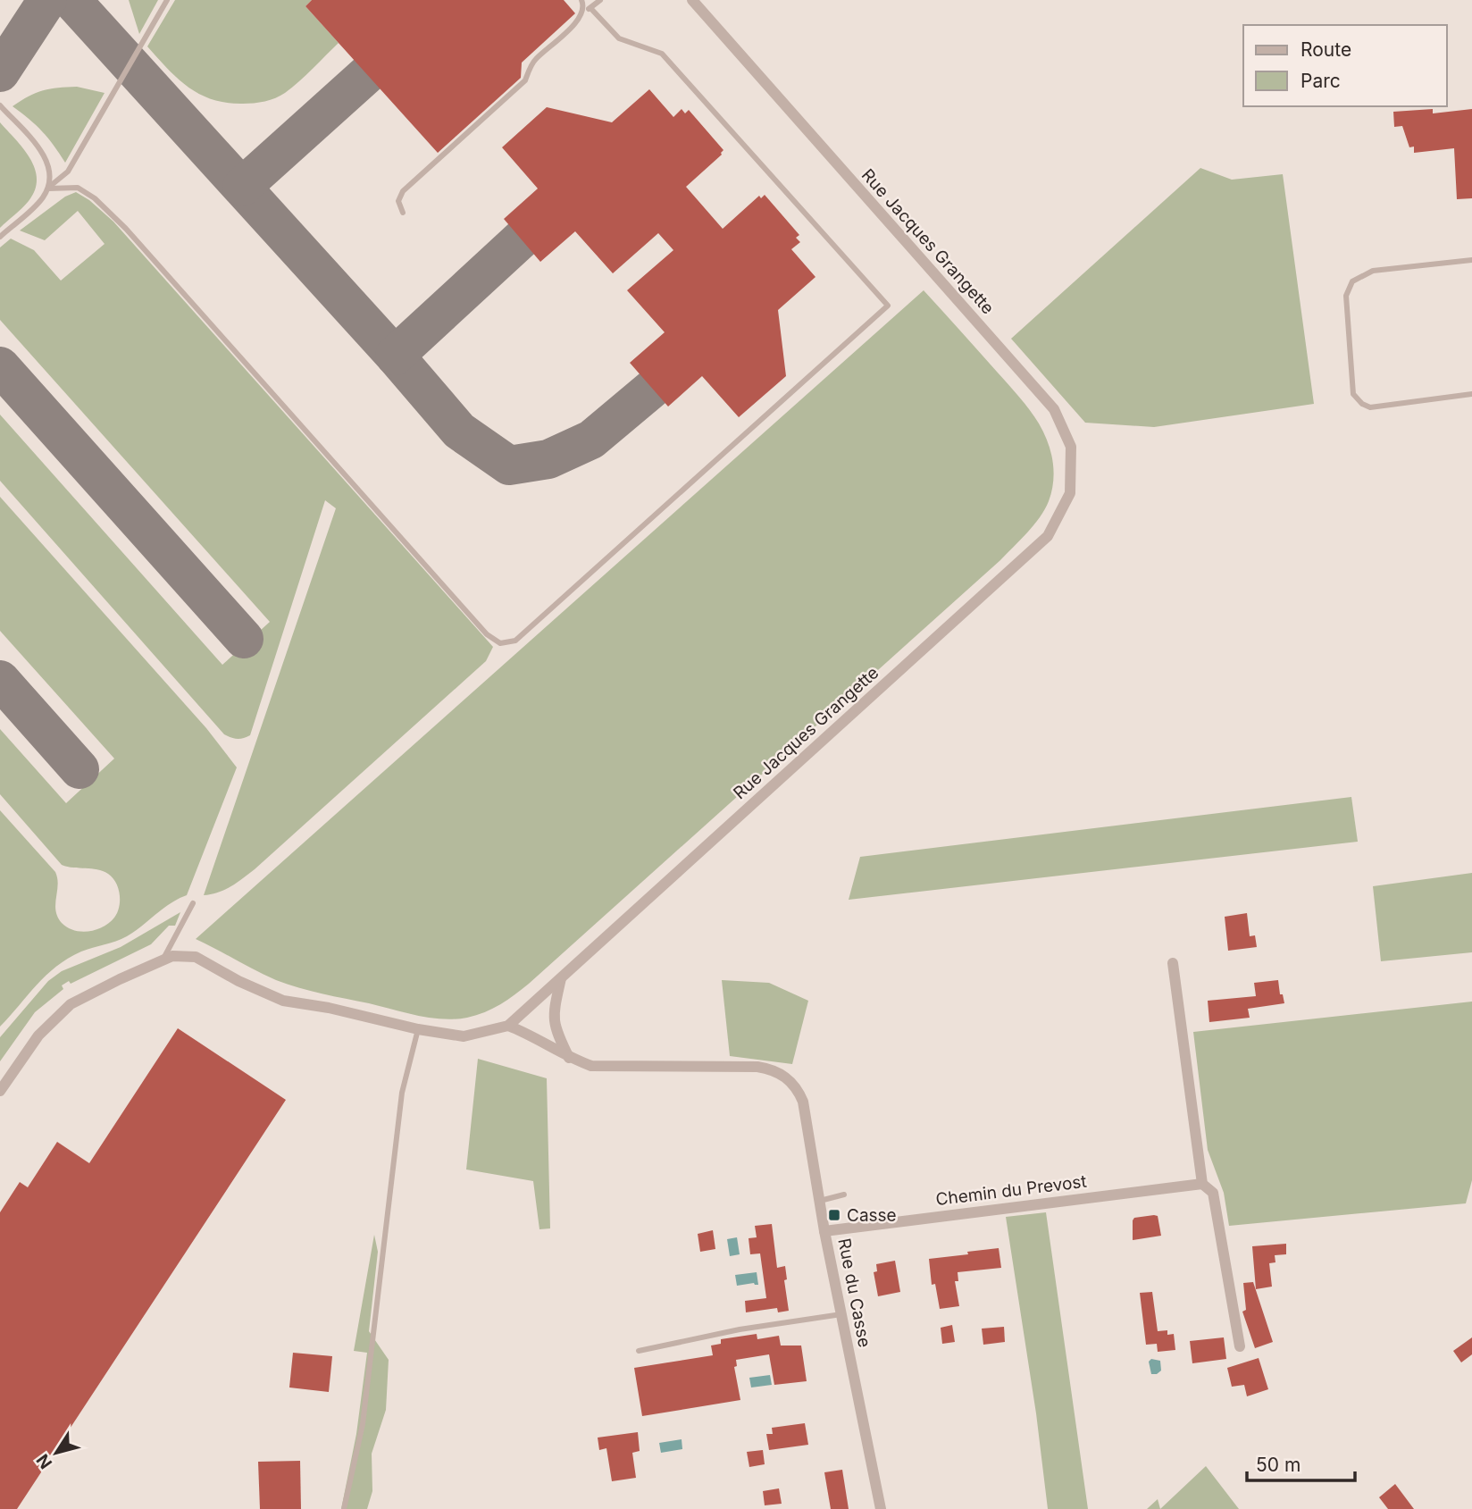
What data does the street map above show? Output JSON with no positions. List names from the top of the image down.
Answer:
{
  "streets": {
    "street": ["Rue Jacques Grangette", "Chemin du Prevost", "Rue du Casse"]
  },
  "crossings": [
    ["Rue Jacques Grangette", "Rue du Casse"],
    ["Chemin du Prevost", "Rue du Casse"]
  ],
  "places": {
    "transit": ["Casse"]
  },
  "legend": ["Route", "Parc"],
  "scale_bar": "50 m",
  "north": "bottom left"
}
